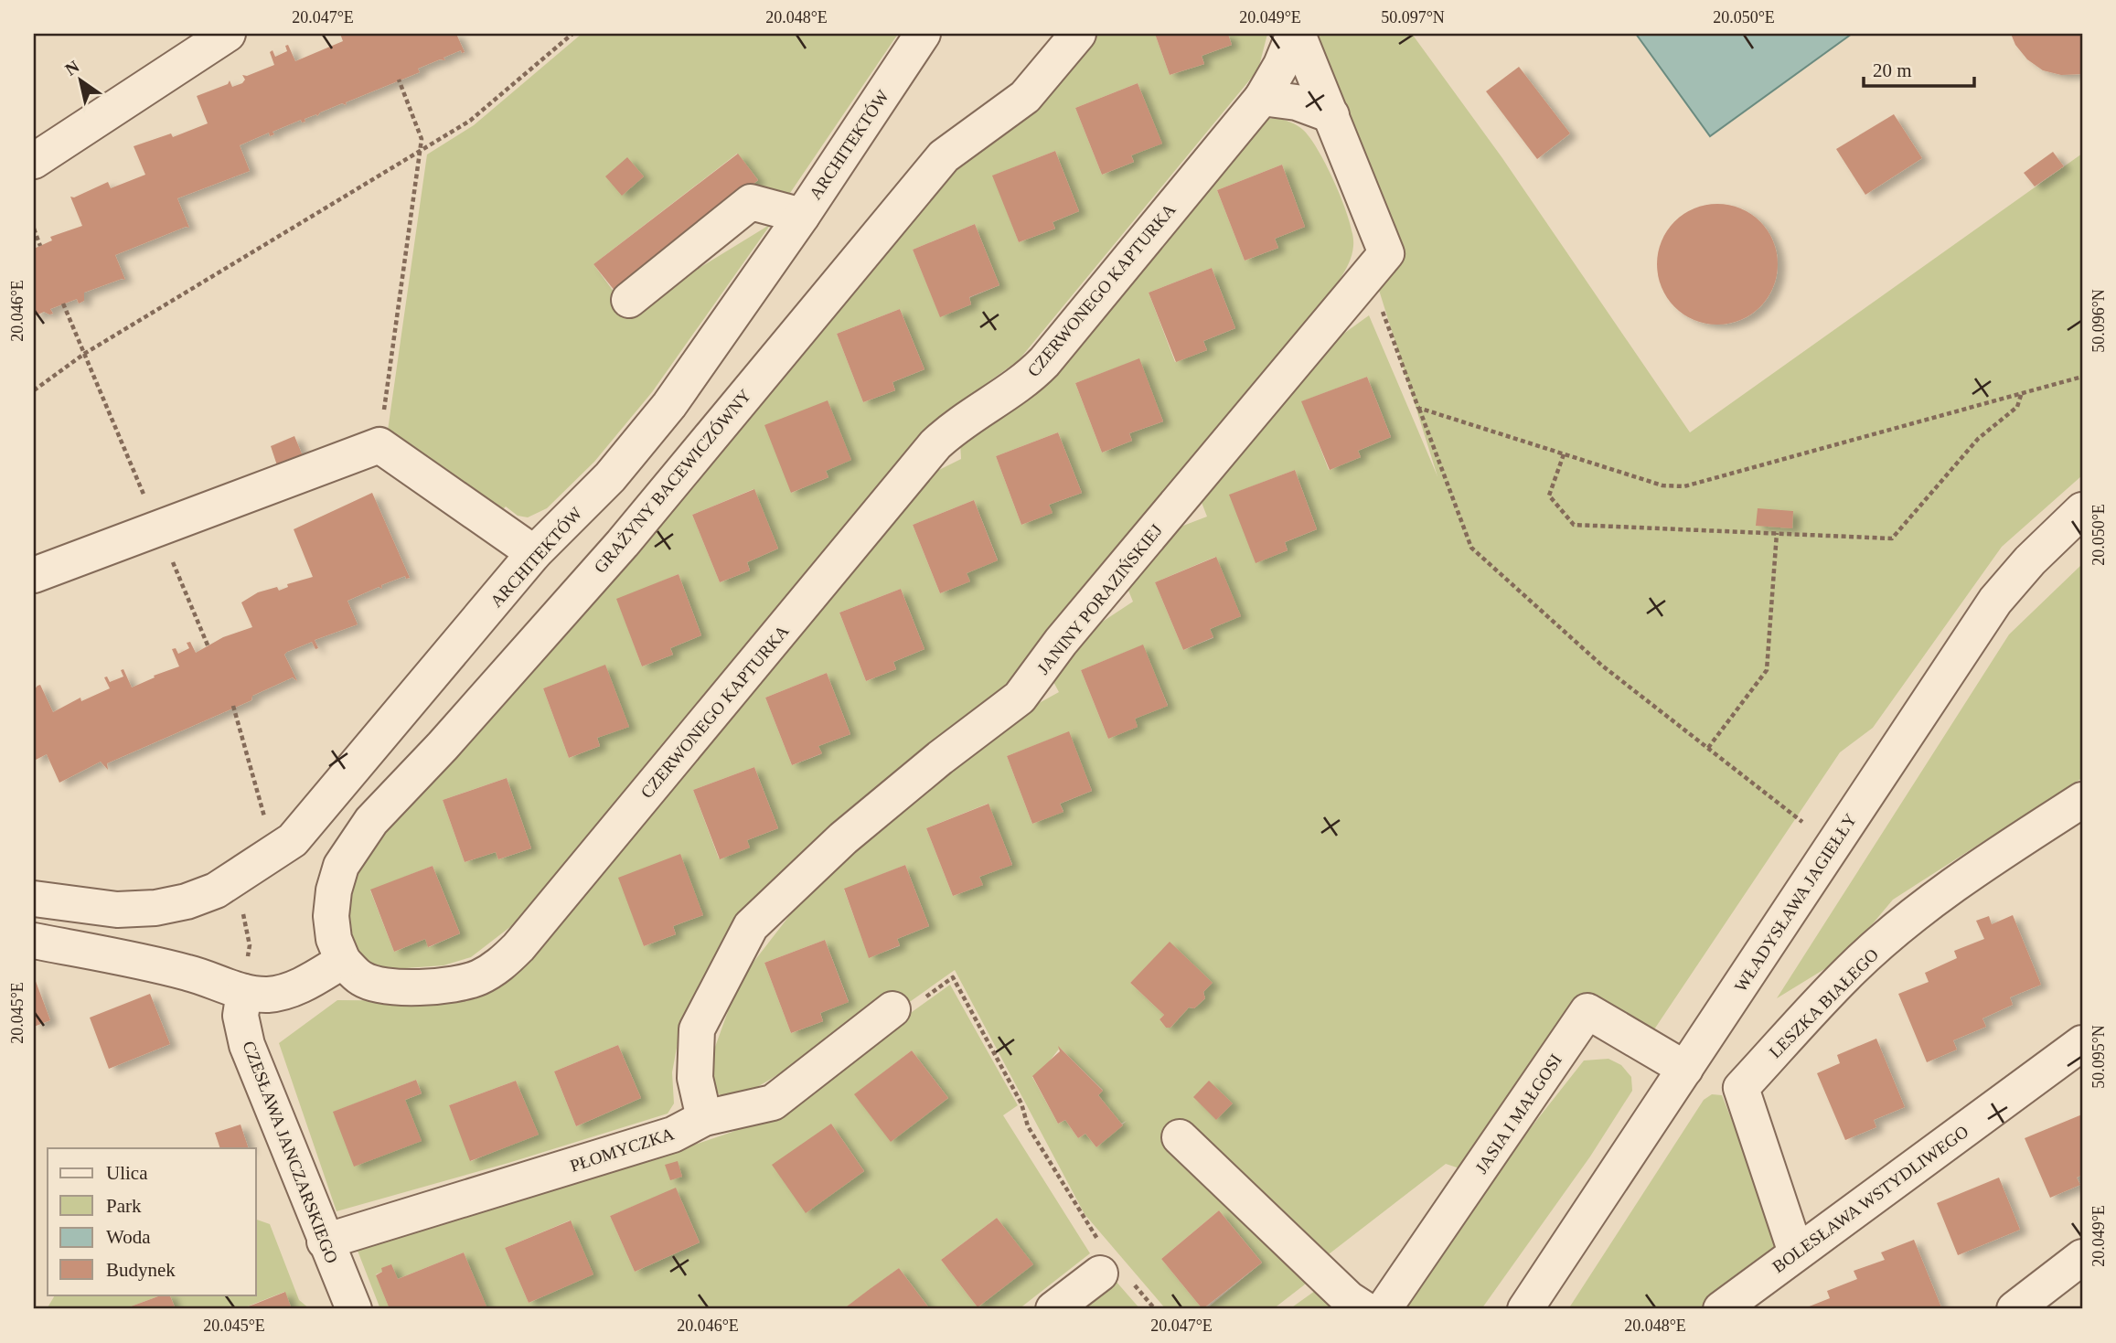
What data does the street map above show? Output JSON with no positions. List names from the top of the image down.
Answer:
{
  "streets": {
    "street": [
      "ARCHITEKTÓW",
      "CZERWONEGO KAPTURKA",
      "GRAŻYNY BACEWICZÓWNY",
      "JANINY PORAZIŃSKIEJ",
      "WŁADYSŁAWA JAGIEŁŁY",
      "LESZKA BIAŁEGO",
      "JASIA I MAŁGOSI",
      "PŁOMYCZKA",
      "CZESŁAWA JANCZARSKIEGO",
      "BOLESŁAWA WSTYDLIWEGO"
    ]
  },
  "crossings": [
    ["CZERWONEGO KAPTURKA", "GRAŻYNY BACEWICZÓWNY"],
    ["CZERWONEGO KAPTURKA", "JANINY PORAZIŃSKIEJ"],
    ["JANINY PORAZIŃSKIEJ", "PŁOMYCZKA"],
    ["WŁADYSŁAWA JAGIEŁŁY", "JASIA I MAŁGOSI"],
    ["LESZKA BIAŁEGO", "BOLESŁAWA WSTYDLIWEGO"],
    ["PŁOMYCZKA", "CZESŁAWA JANCZARSKIEGO"]
  ],
  "legend": [
    "Ulica",
    "Park",
    "Woda",
    "Budynek"
  ],
  "scale_bar": "20 m",
  "north": "top left",
  "coordinates": [
    "20.047°E",
    "20.048°E",
    "20.049°E",
    "50.097°N",
    "20.050°E",
    "20.046°E",
    "50.096°N",
    "20.045°E",
    "50.095°N"
  ]
}
